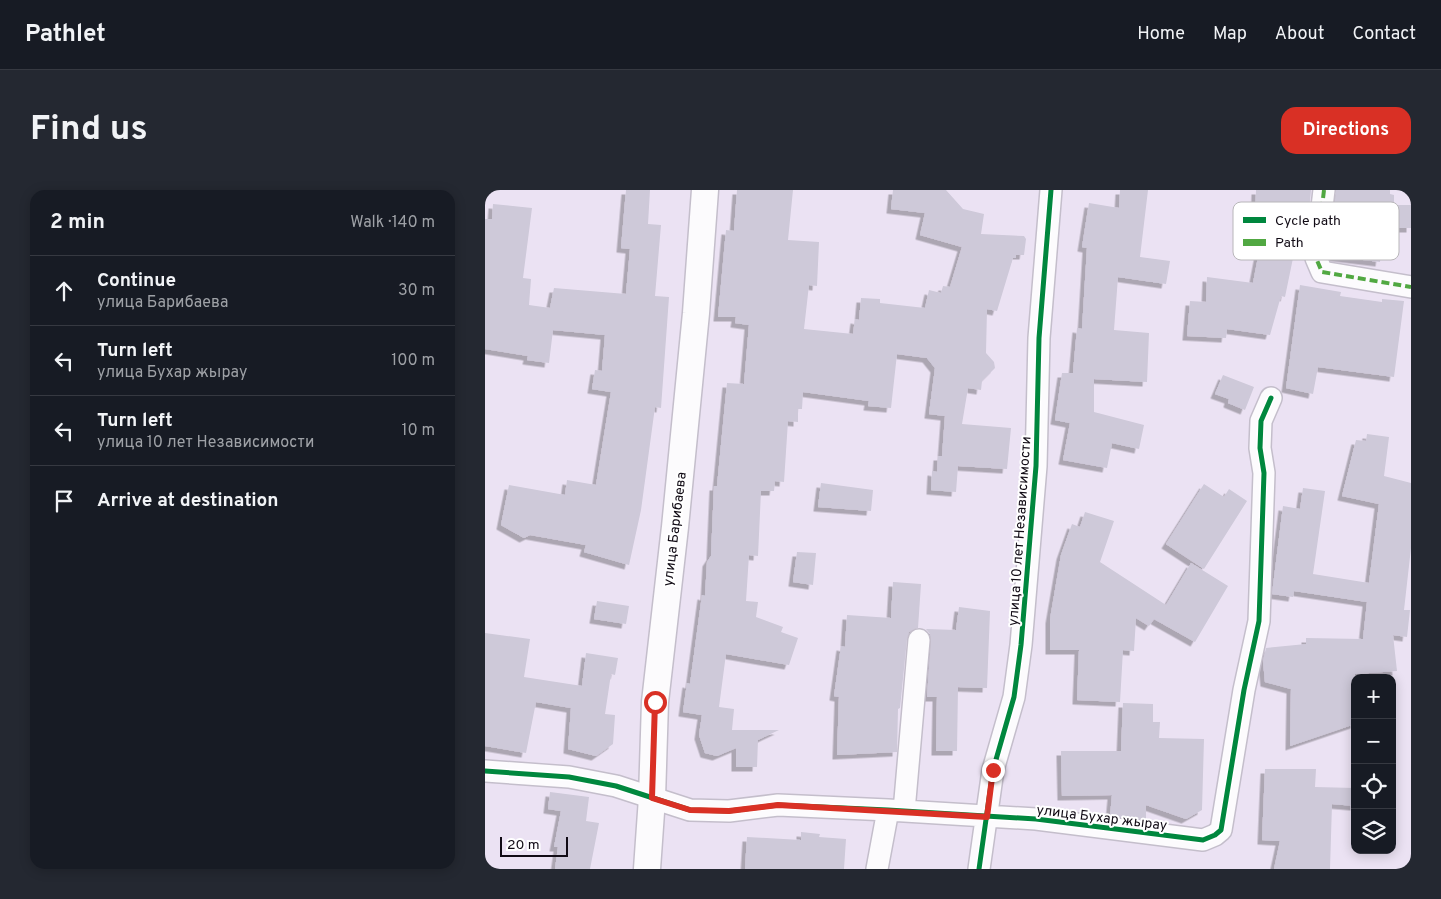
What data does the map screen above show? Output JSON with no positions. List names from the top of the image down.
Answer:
{
  "streets": {
    "street": ["улица Барибаева", "улица 10 лет Независимости", "улица Бухар жырау"]
  },
  "crossings": [
    ["улица Барибаева", "улица Бухар жырау"],
    ["улица 10 лет Независимости", "улица Бухар жырау"]
  ],
  "legend": ["Cycle path", "Path"],
  "scale_bar": "20 m",
  "page": {
    "header": "Pathlet",
    "nav": [
      "Home",
      "Map",
      "About",
      "Contact"
    ],
    "buttons": "Directions",
    "title": "Find us",
    "heading": ["2 min", "Walk · 140 m"],
    "list": [
      ["Continue", "улица Барибаева", "30 m"],
      ["Turn left", "улица Бухар жырау", "100 m"],
      ["Turn left", "улица 10 лет Независимости", "10 m"],
      "Arrive at destination"
    ],
    "map_buttons": ["+", "−"],
    "scale": "20 m"
  }
}
